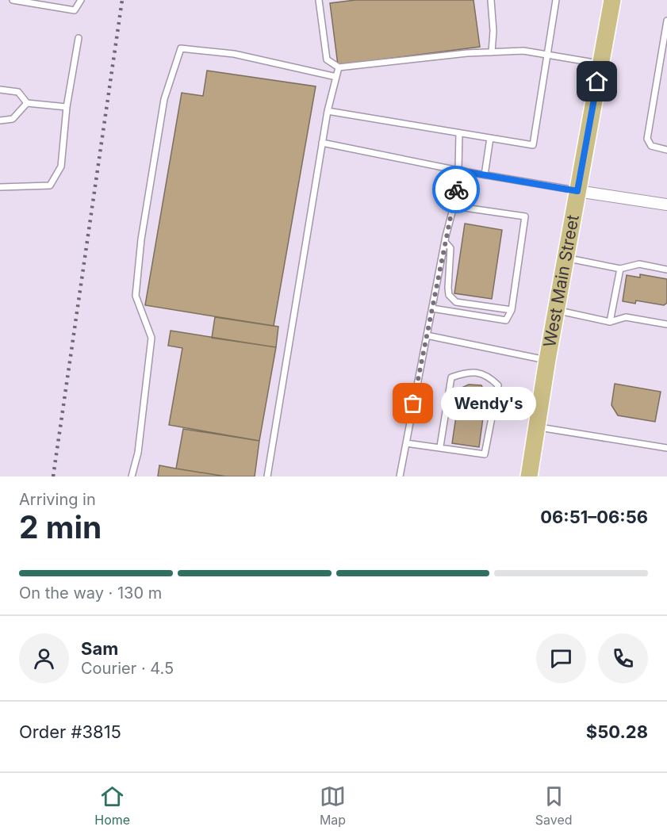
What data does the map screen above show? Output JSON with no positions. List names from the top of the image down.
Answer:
{
  "streets": {
    "main road": ["West Main Street"]
  },
  "places": ["Wendy's"],
  "page": {
    "bubble": "Wendy's",
    "heading": ["2 min", "Arriving in", "06:51–06:56"],
    "panel": [
      "Sam",
      "Courier · 4.5",
      "Order #3815",
      "$50.28"
    ],
    "bar": "On the way · 130 m",
    "tabs": ["Home", "Map", "Saved"]
  }
}
